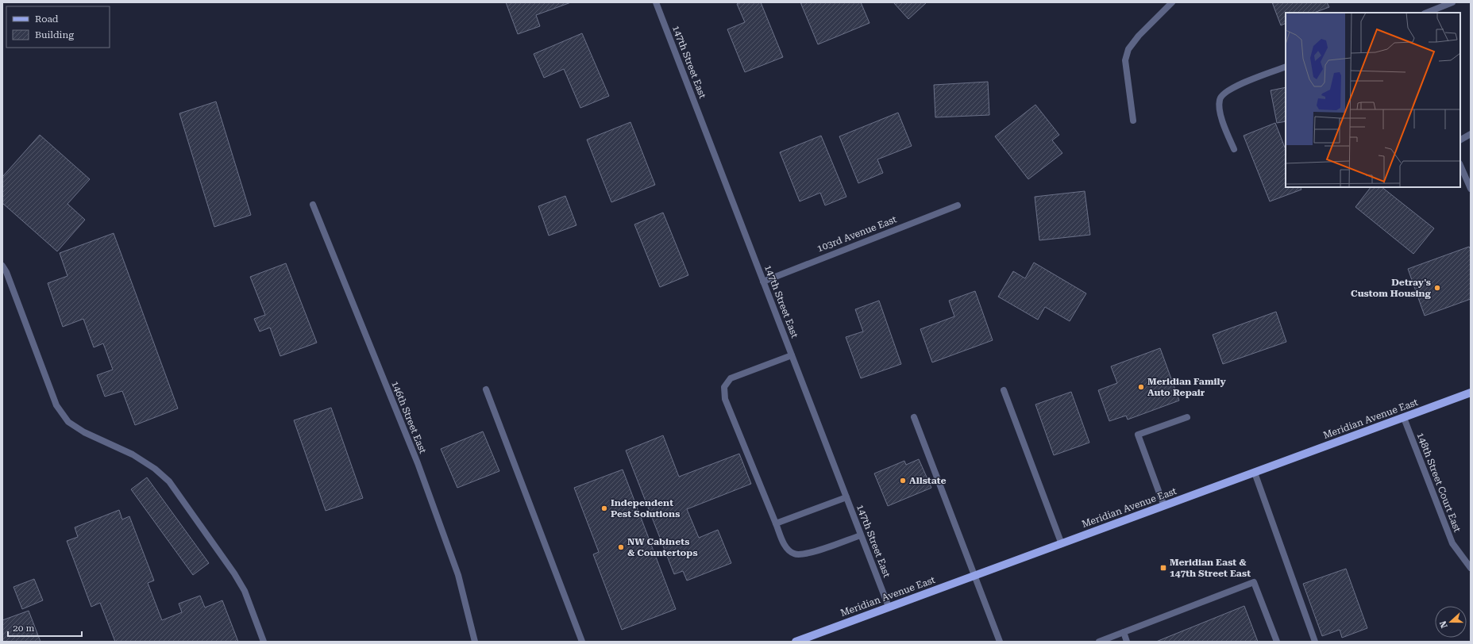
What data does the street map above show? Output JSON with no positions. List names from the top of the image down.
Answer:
{
  "streets": {
    "main road": ["Meridian Avenue East"],
    "street": [
      "147th Street East",
      "103rd Avenue East",
      "146th Street East",
      "148th Street Court East"
    ]
  },
  "crossings": [
    ["147th Street East", "103rd Avenue East"],
    ["147th Street East", "Meridian Avenue East"],
    ["Meridian Avenue East", "148th Street Court East"]
  ],
  "places": {
    "other": [
      "Detray's Custom Housing",
      "Meridian Family Auto Repair",
      "Allstate",
      "Independent Pest Solutions",
      "NW Cabinets & Countertops"
    ],
    "transit": ["Meridian East & 147th Street East"]
  },
  "legend": ["Road", "Building"],
  "scale_bar": "20 m",
  "north": "left"
}
